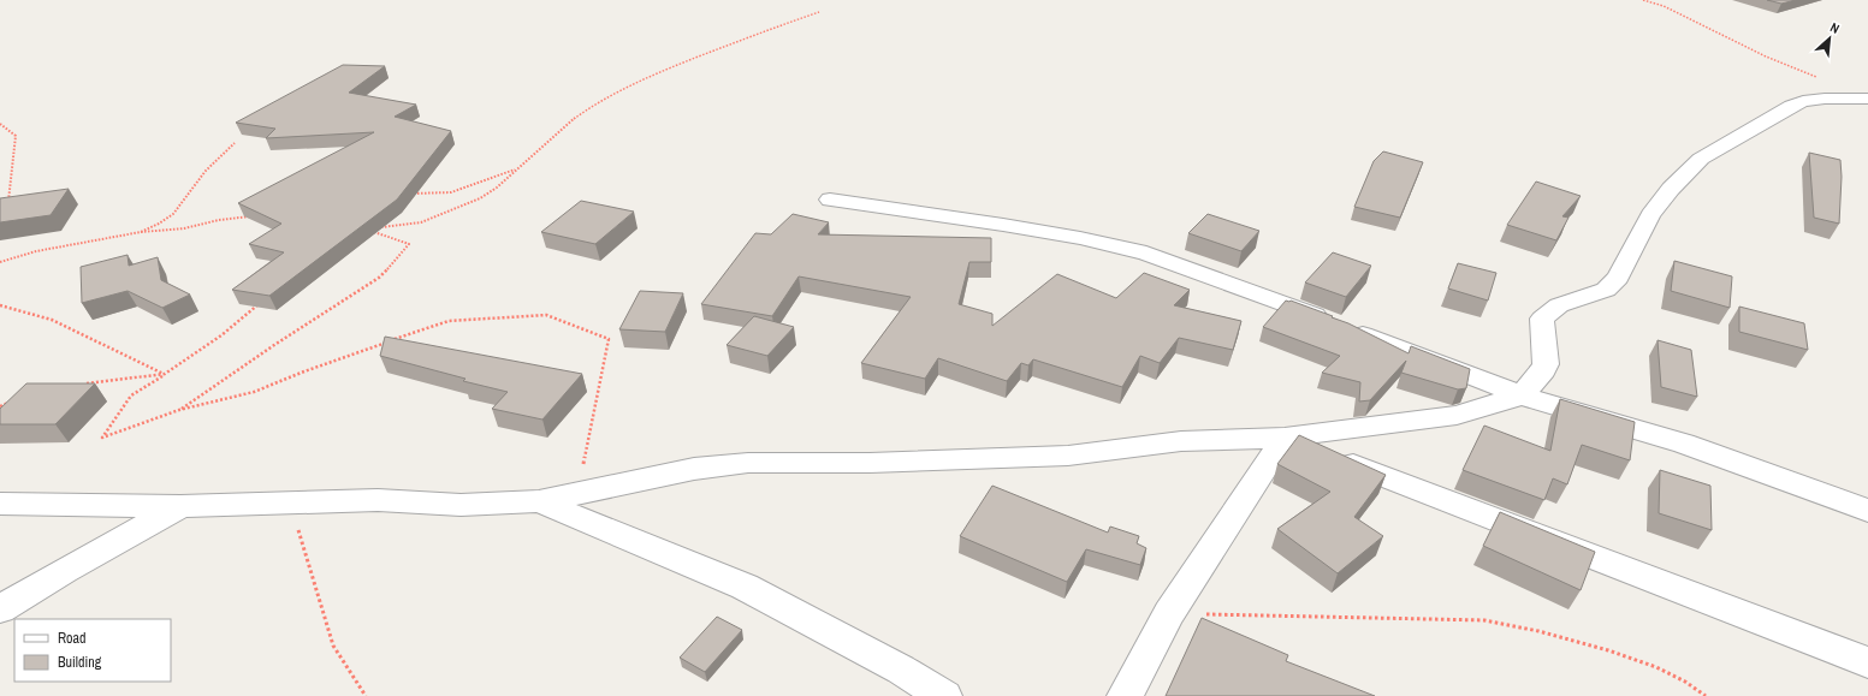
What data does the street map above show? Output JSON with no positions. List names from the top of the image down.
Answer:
{
  "legend": ["Road", "Building"],
  "north": "top right"
}
